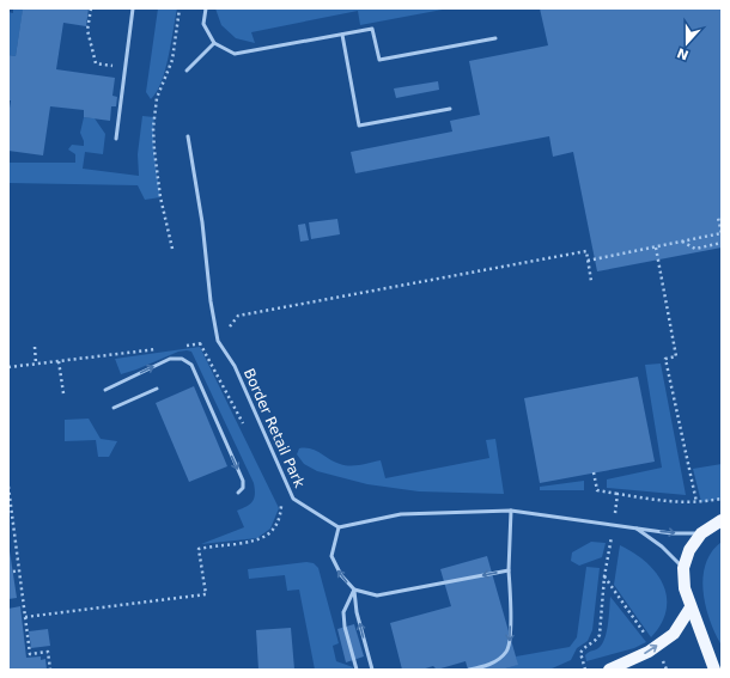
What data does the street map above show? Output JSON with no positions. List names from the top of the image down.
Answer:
{
  "streets": {
    "lane": ["Border Retail Park"]
  },
  "north": "bottom"
}
